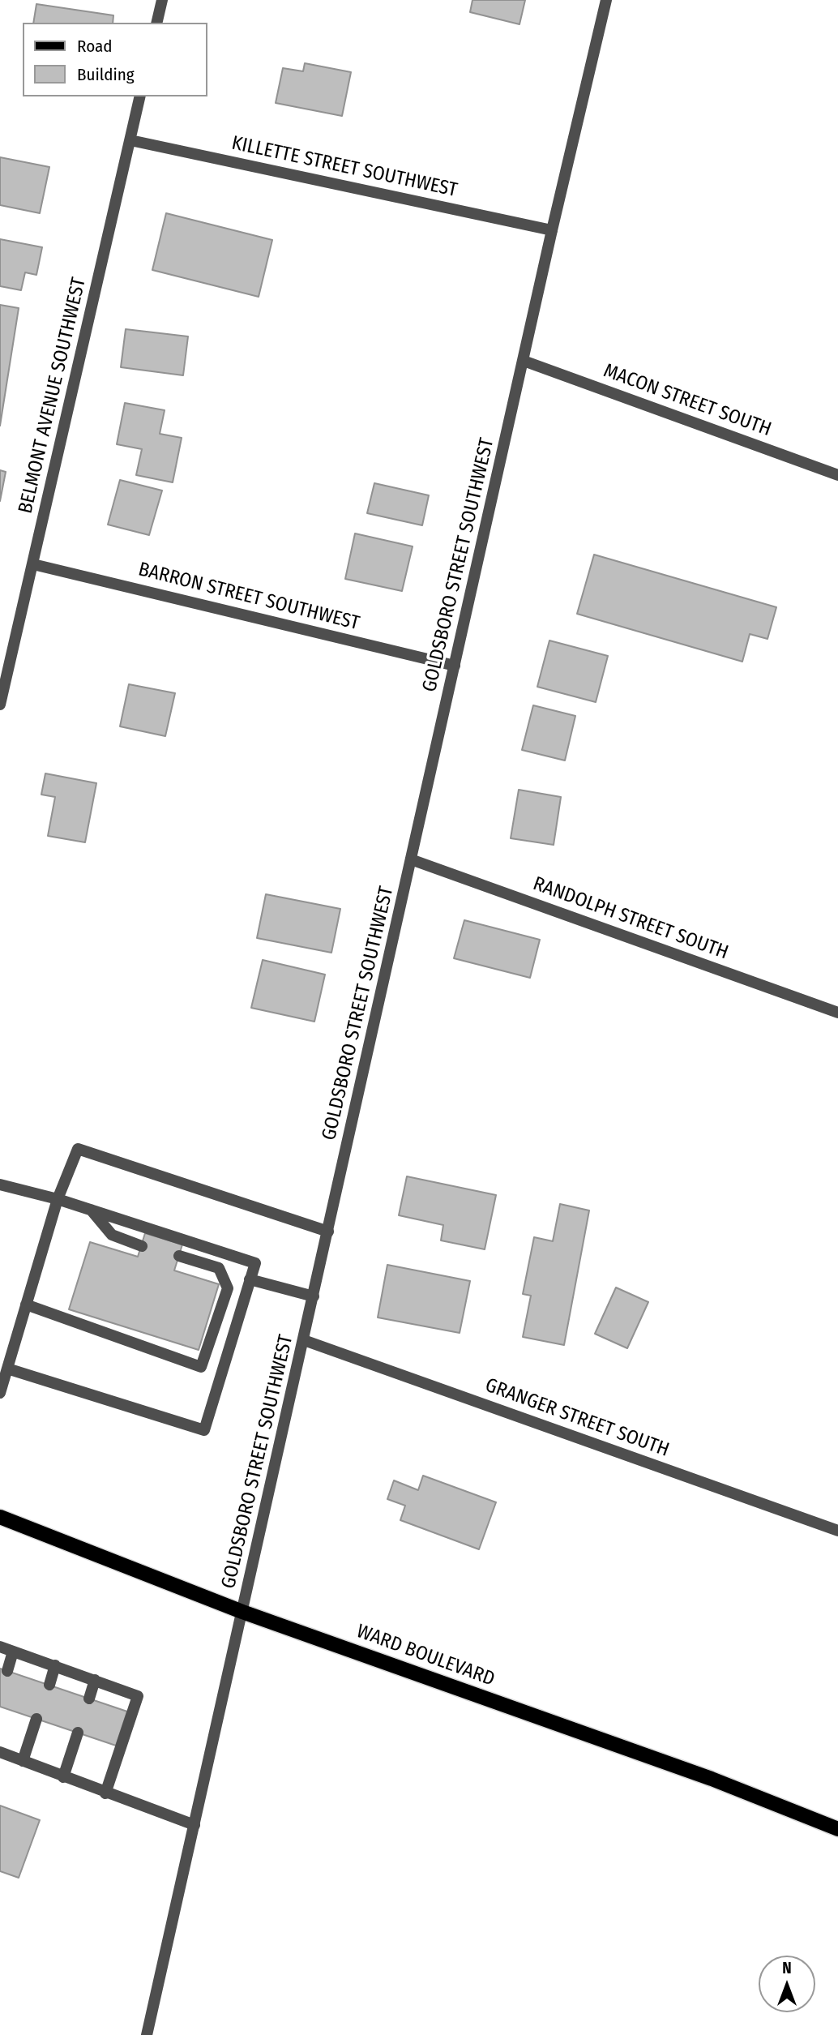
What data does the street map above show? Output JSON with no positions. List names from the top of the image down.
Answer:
{
  "streets": {
    "main road": ["WARD BOULEVARD"],
    "street": [
      "KILLETTE STREET SOUTHWEST",
      "BELMONT AVENUE SOUTHWEST",
      "MACON STREET SOUTH",
      "GOLDSBORO STREET SOUTHWEST",
      "BARRON STREET SOUTHWEST",
      "RANDOLPH STREET SOUTH",
      "GRANGER STREET SOUTH"
    ]
  },
  "crossings": [
    ["KILLETTE STREET SOUTHWEST", "BELMONT AVENUE SOUTHWEST"],
    ["KILLETTE STREET SOUTHWEST", "GOLDSBORO STREET SOUTHWEST"],
    ["BELMONT AVENUE SOUTHWEST", "BARRON STREET SOUTHWEST"],
    ["MACON STREET SOUTH", "GOLDSBORO STREET SOUTHWEST"],
    ["GOLDSBORO STREET SOUTHWEST", "BARRON STREET SOUTHWEST"],
    ["GOLDSBORO STREET SOUTHWEST", "RANDOLPH STREET SOUTH"],
    ["GOLDSBORO STREET SOUTHWEST", "GRANGER STREET SOUTH"],
    ["GOLDSBORO STREET SOUTHWEST", "WARD BOULEVARD"]
  ],
  "legend": ["Road", "Building"],
  "north": "top"
}
